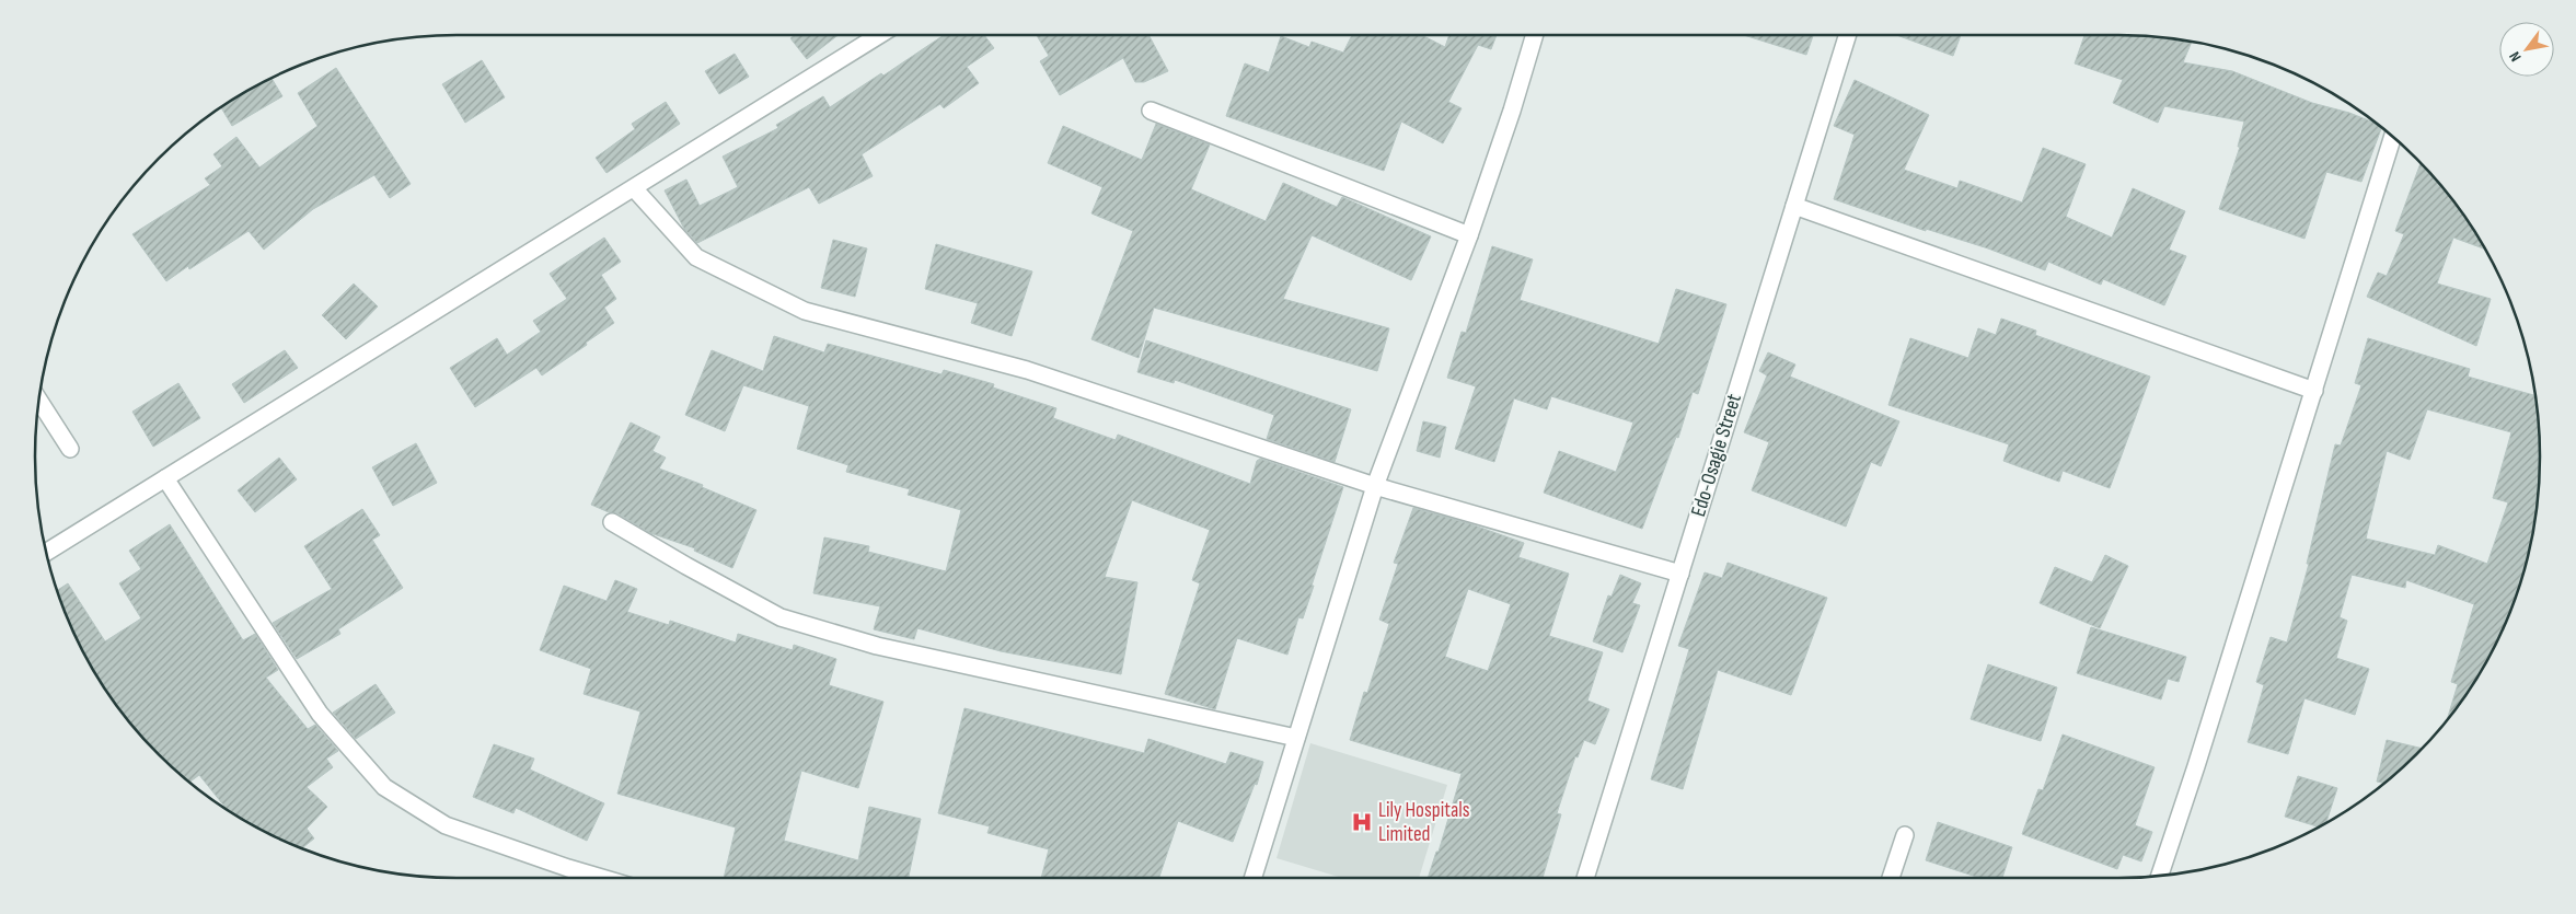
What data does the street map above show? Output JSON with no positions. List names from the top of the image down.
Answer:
{
  "streets": {
    "street": ["Edo-Osagie Street"]
  },
  "places": {
    "hospital": ["Lily Hospitals Limited"]
  },
  "north": "bottom left"
}
